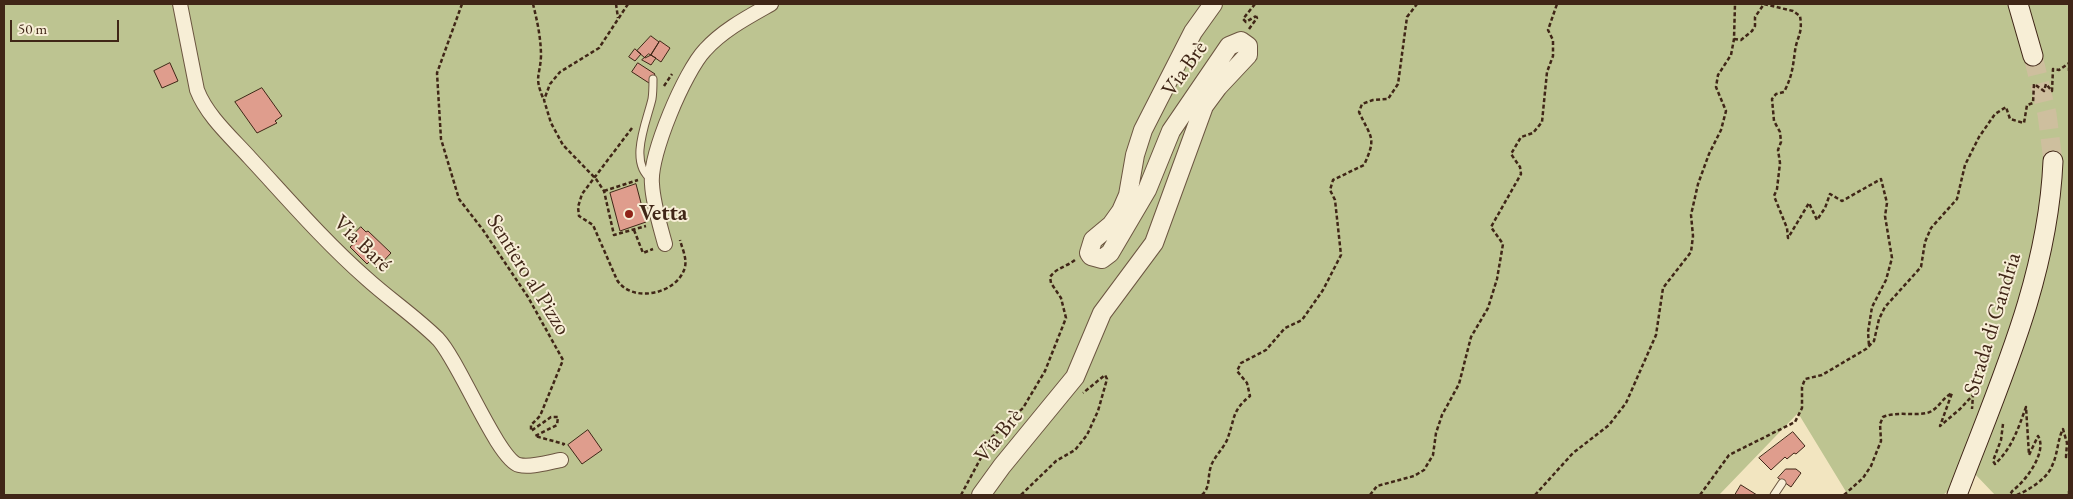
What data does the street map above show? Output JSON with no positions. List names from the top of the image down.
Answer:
{
  "streets": {
    "main road": ["Strada di Gandria"],
    "street": ["Via Brè", "Via Baré"],
    "path": ["Sentiero al Pizzo"]
  },
  "crossings": [
    ["Via Baré", "Sentiero al Pizzo"]
  ],
  "places": ["Vetta"],
  "scale_bar": "50 m"
}
